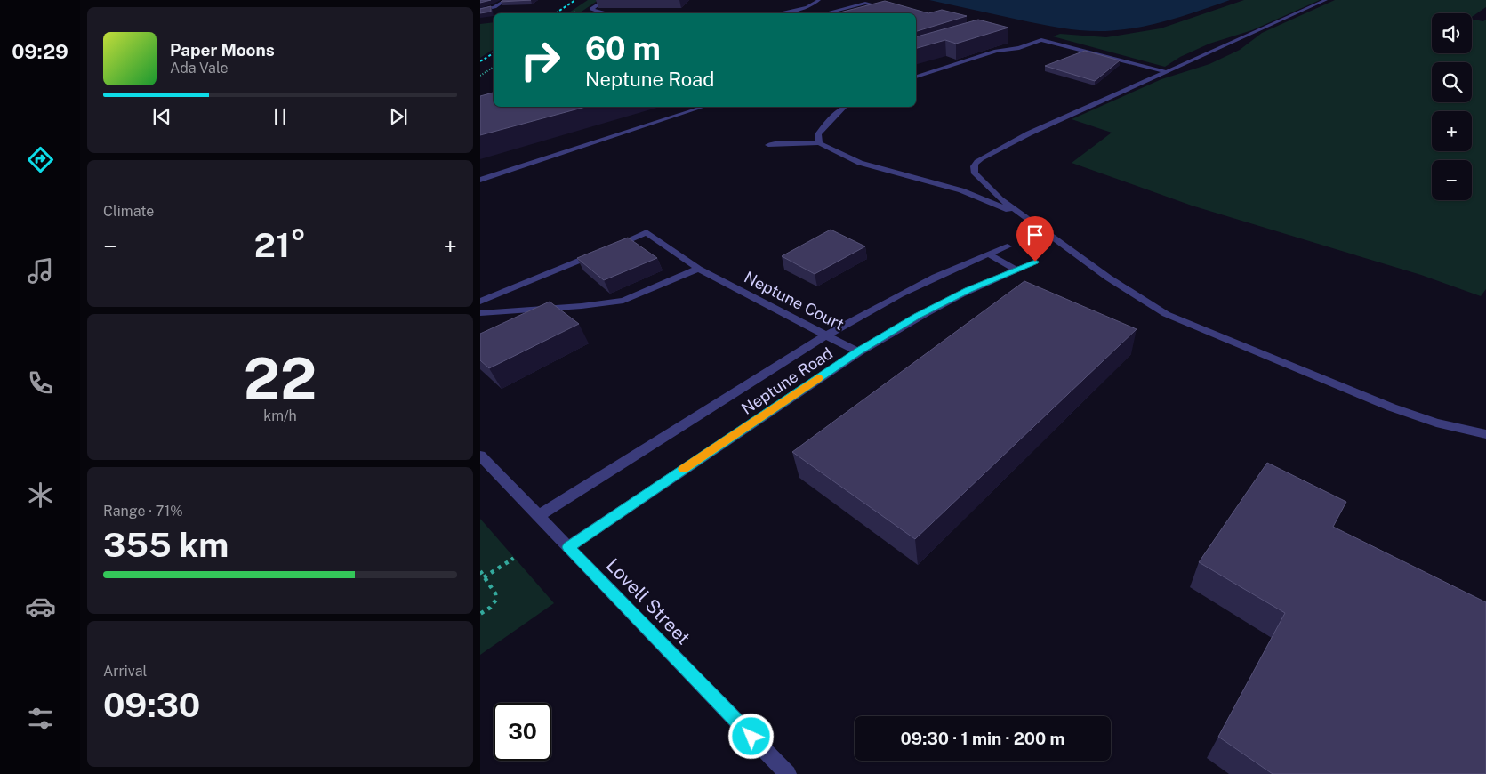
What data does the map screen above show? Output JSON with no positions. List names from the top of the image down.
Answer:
{
  "streets": {
    "street": ["Neptune Court", "Neptune Road", "Lovell Street"]
  },
  "crossings": [
    ["Neptune Court", "Neptune Road"],
    ["Neptune Road", "Lovell Street"]
  ],
  "page": {
    "tabs": "09:29",
    "map_buttons": ["+", "−"],
    "turn": ["60 m", "Neptune Road"],
    "song": ["Paper Moons", "Ada Vale"],
    "tile": [
      "Climate",
      ["22", "km/h"],
      ["Range · 71%", "355 km"],
      ["Arrival", "09:30"]
    ],
    "heat": ["−", "21°", "+"],
    "limit": "30",
    "trip": "09:30 · 1 min · 200 m"
  }
}
